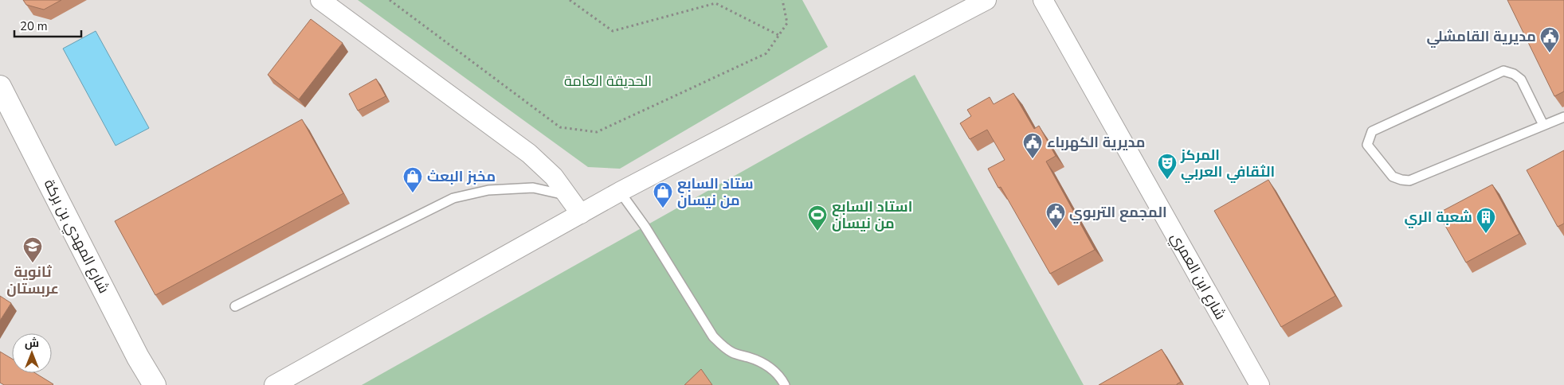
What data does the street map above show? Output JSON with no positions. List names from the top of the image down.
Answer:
{
  "streets": {
    "street": ["شارع المهدي بن بركة", "شارع ابن العمري"]
  },
  "parks": ["الحديقة العامة"],
  "places": {
    "public building": ["مديرية القامشلي", "مديرية الكهرباء", "المجمع التربوي"],
    "theatre": ["المركز الثقافي العربي"],
    "shop": ["مخبز البعث", "ستاد السابع من نيسان"],
    "sports": ["استاد السابع من نيسان"],
    "building": ["شعبة الري"],
    "school or university": ["ثانوية عربستان"]
  },
  "scale_bar": "20 m",
  "north": "top"
}
